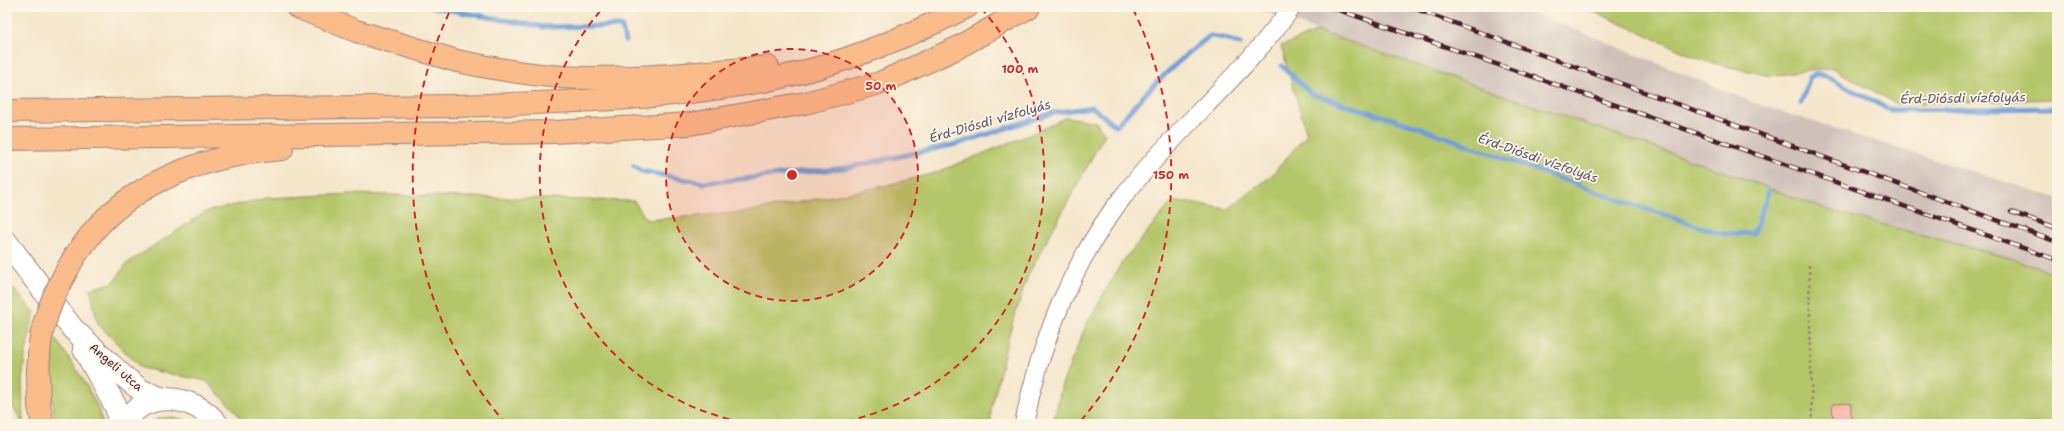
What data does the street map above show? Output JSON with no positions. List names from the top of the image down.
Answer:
{
  "streets": {
    "street": ["Angeli utca"]
  },
  "water": ["Érd-Diósdi vízfolyás"],
  "rings": ["100 m", "50 m", "150 m"]
}
